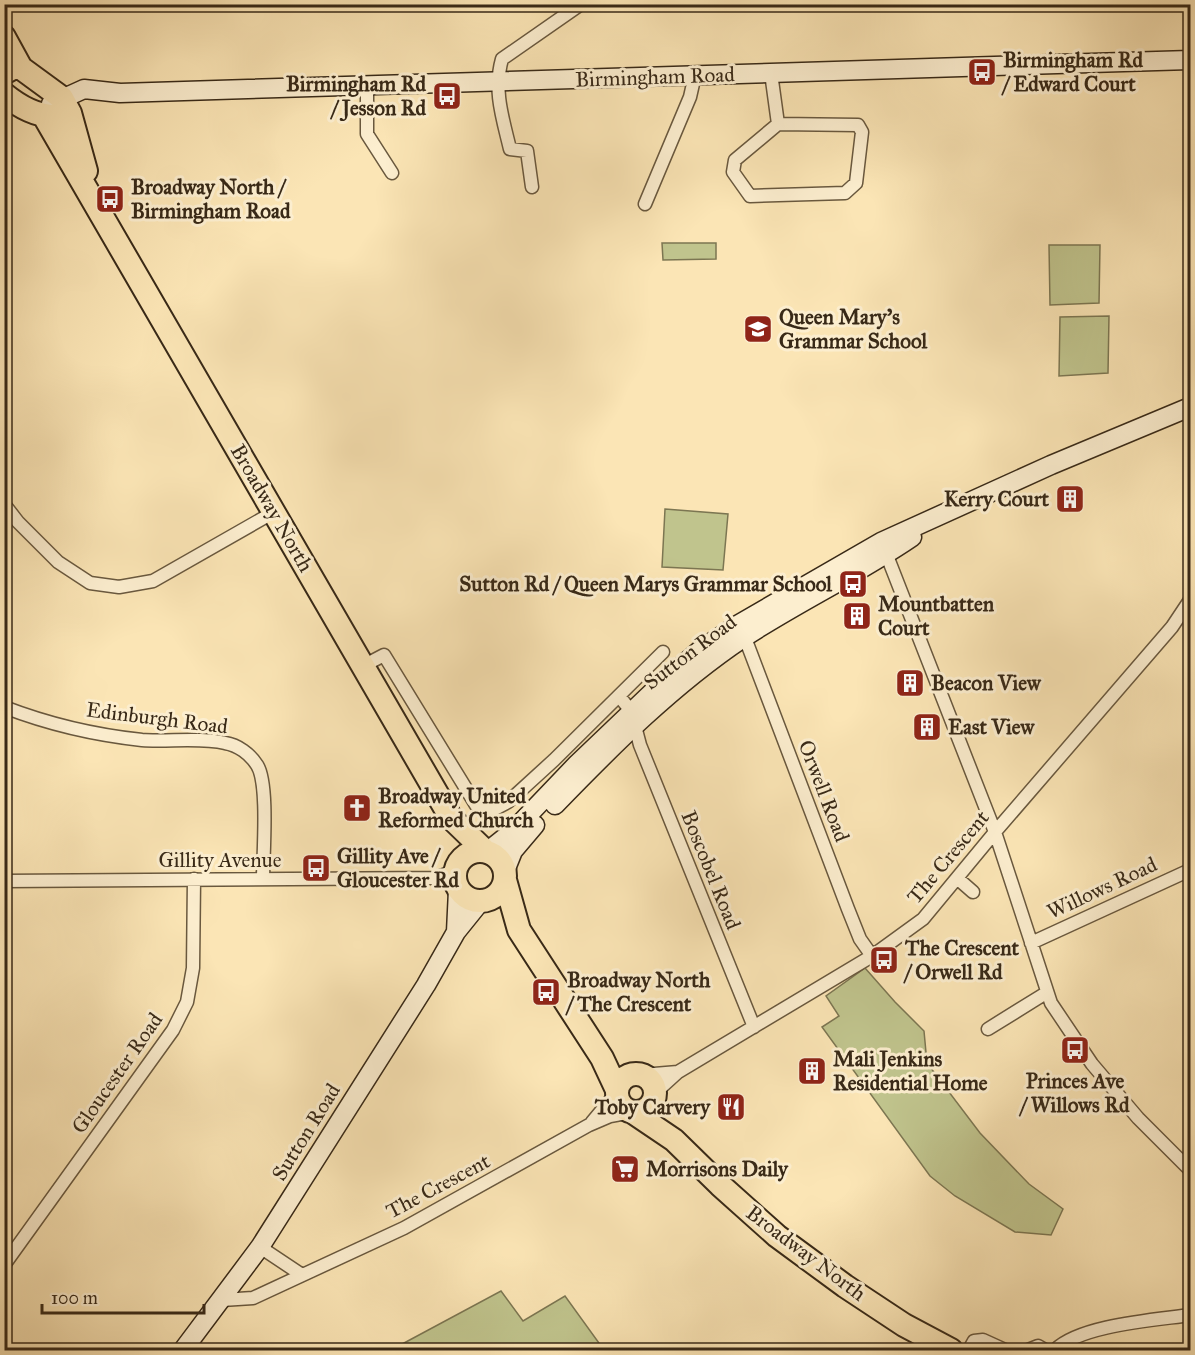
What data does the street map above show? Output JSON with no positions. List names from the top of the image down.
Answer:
{
  "streets": {
    "highway": ["Broadway North"],
    "street": [
      "Birmingham Road",
      "Sutton Road",
      "Edinburgh Road",
      "Orwell Road",
      "The Crescent",
      "Gillity Avenue",
      "Boscobel Road",
      "Willows Road",
      "Gloucester Road"
    ]
  },
  "crossings": [
    ["Birmingham Road", "Broadway North"],
    ["Broadway North", "Sutton Road"],
    ["Broadway North", "The Crescent"],
    ["Broadway North", "Gillity Avenue"],
    ["Sutton Road", "Orwell Road"],
    ["Sutton Road", "The Crescent"],
    ["Sutton Road", "Gillity Avenue"],
    ["Sutton Road", "Boscobel Road"],
    ["Edinburgh Road", "Gillity Avenue"],
    ["Orwell Road", "The Crescent"],
    ["The Crescent", "Boscobel Road"],
    ["Gillity Avenue", "Gloucester Road"]
  ],
  "places": {
    "bus stop": [
      "Birmingham Rd / Edward Court",
      "Birmingham Rd / Jesson Rd",
      "Broadway North / Birmingham Road",
      "Sutton Rd / Queen Marys Grammar School",
      "Gillity Ave / Gloucester Rd",
      "The Crescent / Orwell Rd",
      "Broadway North / The Crescent",
      "Princes Ave / Willows Rd"
    ],
    "school or university": ["Queen Mary's Grammar School"],
    "building": [
      "Kerry Court",
      "Mountbatten Court",
      "Beacon View",
      "East View",
      "Mali Jenkins Residential Home"
    ],
    "church": ["Broadway United Reformed Church"],
    "restaurant": ["Toby Carvery"],
    "supermarket": ["Morrisons Daily"]
  },
  "scale_bar": "100 m"
}
